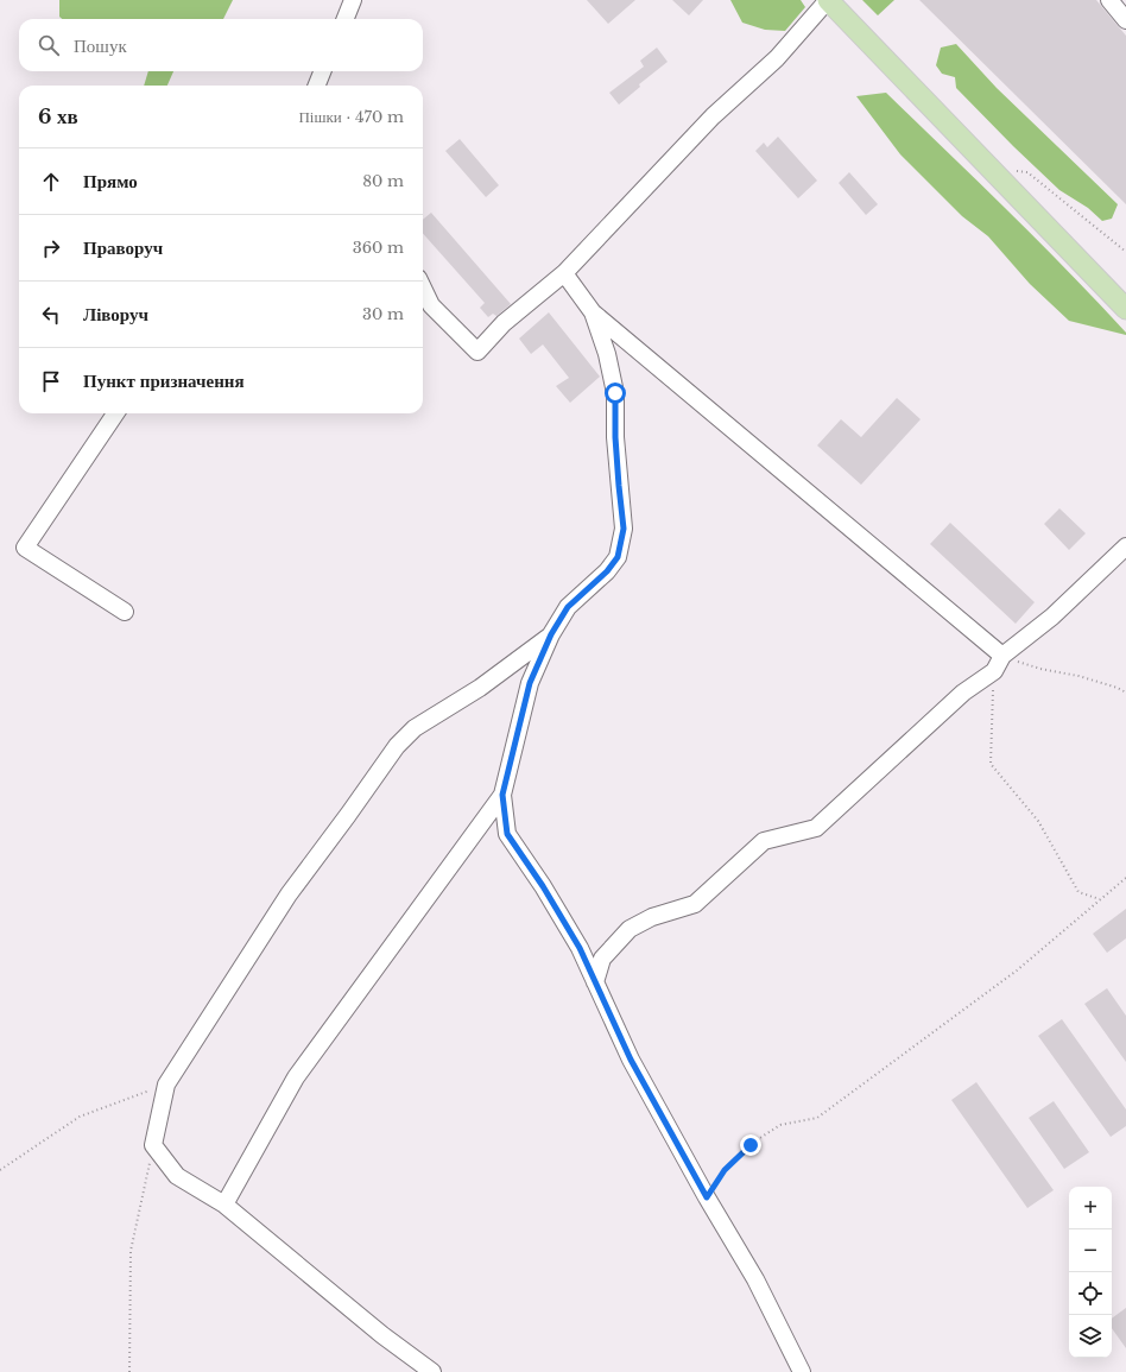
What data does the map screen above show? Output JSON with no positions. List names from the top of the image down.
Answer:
{
  "page": {
    "search": "Пошук",
    "heading": ["6 хв", "Пішки · 470 m"],
    "list": [
      ["Прямо", "80 m"],
      ["Праворуч", "360 m"],
      ["Ліворуч", "30 m"],
      "Пункт призначення"
    ],
    "map_buttons": ["+", "−"]
  }
}
